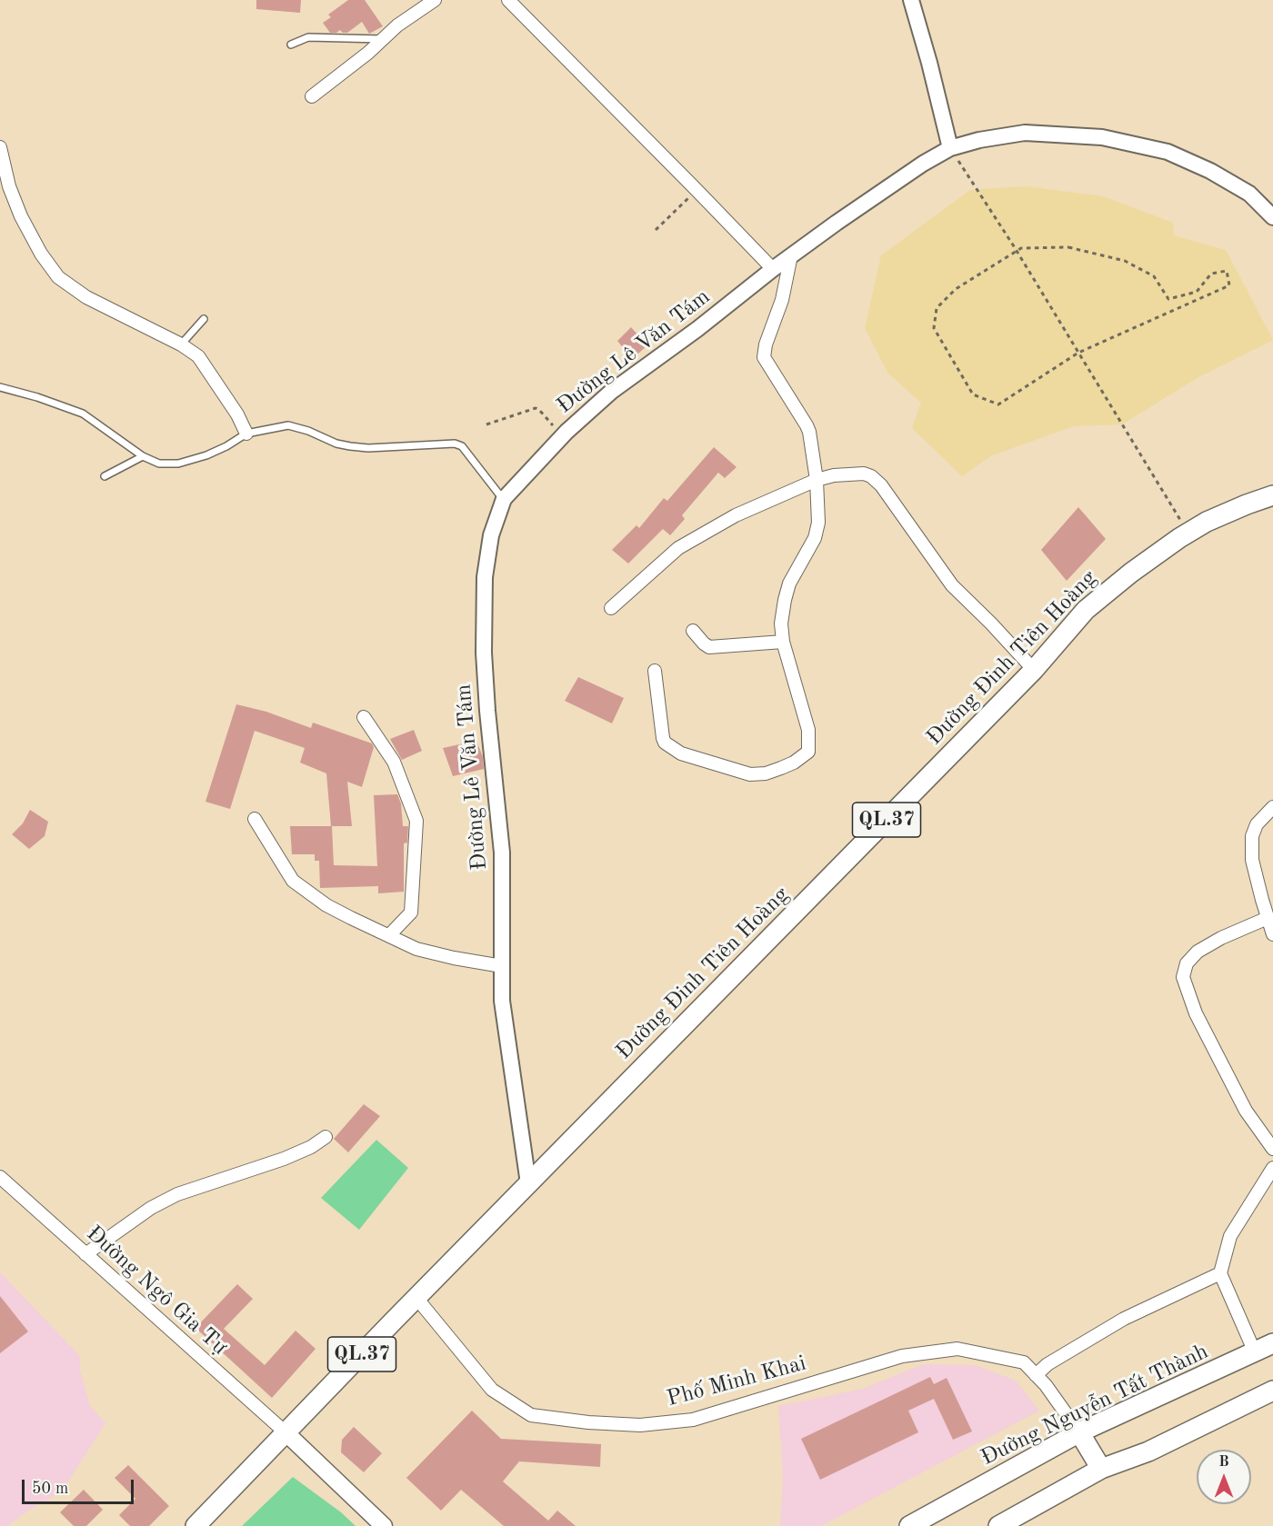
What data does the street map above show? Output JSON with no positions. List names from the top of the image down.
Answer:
{
  "streets": {
    "main road": ["Đường Đinh Tiên Hoàng", "QL.37", "Đường Nguyễn Tất Thành"],
    "street": ["Đường Lê Văn Tám", "Đường Ngô Gia Tự", "Phố Minh Khai"]
  },
  "crossings": [
    ["Đường Lê Văn Tám", "Đường Đinh Tiên Hoàng"],
    ["Đường Đinh Tiên Hoàng", "Đường Ngô Gia Tự"],
    ["Đường Đinh Tiên Hoàng", "Phố Minh Khai"],
    ["Phố Minh Khai", "Đường Nguyễn Tất Thành"]
  ],
  "scale_bar": "50 m",
  "north": "top"
}
